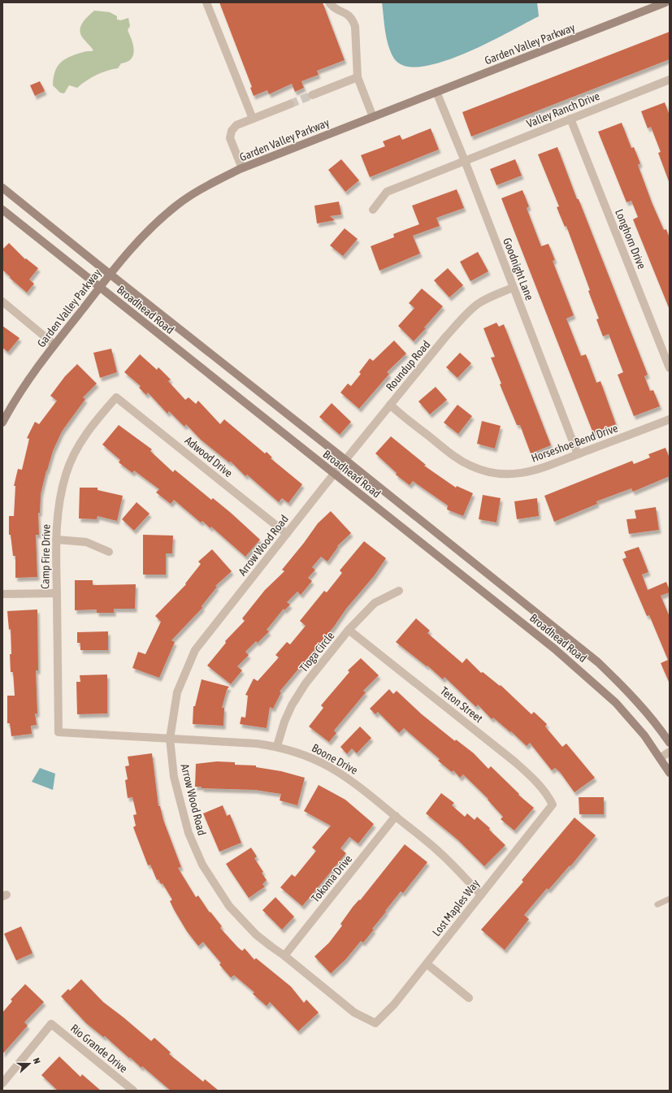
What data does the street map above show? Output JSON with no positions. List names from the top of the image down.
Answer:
{
  "streets": {
    "street": [
      "Garden Valley Parkway",
      "Valley Ranch Drive",
      "Longhorn Drive",
      "Goodnight Lane",
      "Broadhead Road",
      "Roundup Road",
      "Horseshoe Bend Drive",
      "Adwood Drive",
      "Arrow Wood Road",
      "Camp Fire Drive",
      "Tioga Circle",
      "Teton Street",
      "Boone Drive",
      "Tokoma Drive",
      "Lost Maples Way",
      "Rio Grande Drive"
    ]
  },
  "crossings": [
    ["Garden Valley Parkway", "Goodnight Lane"],
    ["Garden Valley Parkway", "Broadhead Road"],
    ["Valley Ranch Drive", "Longhorn Drive"],
    ["Valley Ranch Drive", "Goodnight Lane"],
    ["Goodnight Lane", "Roundup Road"],
    ["Goodnight Lane", "Horseshoe Bend Drive"],
    ["Broadhead Road", "Roundup Road"],
    ["Broadhead Road", "Arrow Wood Road"],
    ["Roundup Road", "Horseshoe Bend Drive"],
    ["Roundup Road", "Arrow Wood Road"],
    ["Adwood Drive", "Arrow Wood Road"],
    ["Adwood Drive", "Camp Fire Drive"],
    ["Arrow Wood Road", "Boone Drive"],
    ["Arrow Wood Road", "Tokoma Drive"],
    ["Arrow Wood Road", "Lost Maples Way"],
    ["Camp Fire Drive", "Boone Drive"],
    ["Tioga Circle", "Teton Street"],
    ["Tioga Circle", "Boone Drive"],
    ["Teton Street", "Lost Maples Way"],
    ["Boone Drive", "Tokoma Drive"],
    ["Boone Drive", "Lost Maples Way"]
  ],
  "north": "right"
}
